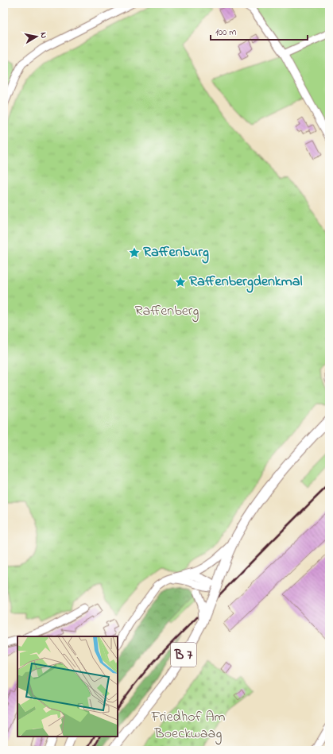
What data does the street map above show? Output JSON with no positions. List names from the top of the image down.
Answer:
{
  "streets": {
    "main road": ["B 7"]
  },
  "parks": ["Raffenberg", "Friedhof Am Boeckwaag"],
  "places": {
    "place": ["Raffenburg", "Raffenbergdenkmal"]
  },
  "scale_bar": "100 m",
  "north": "right"
}
